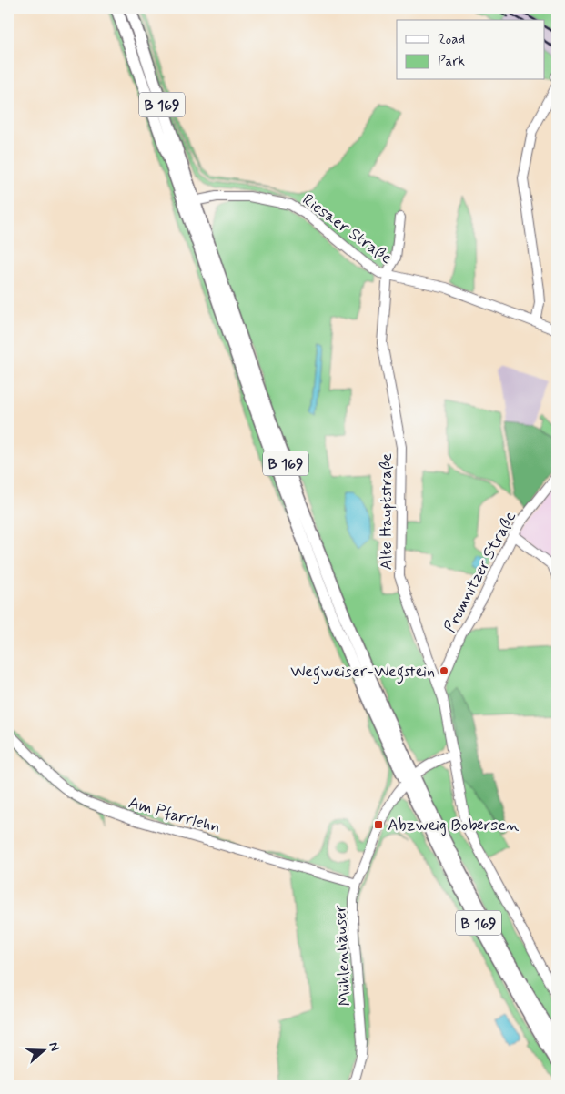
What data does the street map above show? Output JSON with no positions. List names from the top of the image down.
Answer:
{
  "streets": {
    "main road": ["B 169"],
    "street": [
      "Riesaer Straße",
      "Alte Hauptstraße",
      "Promnitzer Straße",
      "Am Pfarrlehn",
      "Mühlenhäuser"
    ]
  },
  "crossings": [
    ["B 169", "Riesaer Straße"],
    ["B 169", "Mühlenhäuser"],
    ["Riesaer Straße", "Alte Hauptstraße"],
    ["Alte Hauptstraße", "Promnitzer Straße"],
    ["Am Pfarrlehn", "Mühlenhäuser"]
  ],
  "places": {
    "other": ["Wegweiser-Wegstein"],
    "transit": ["Abzweig Bobersen"]
  },
  "legend": ["Road", "Park"],
  "north": "right"
}
